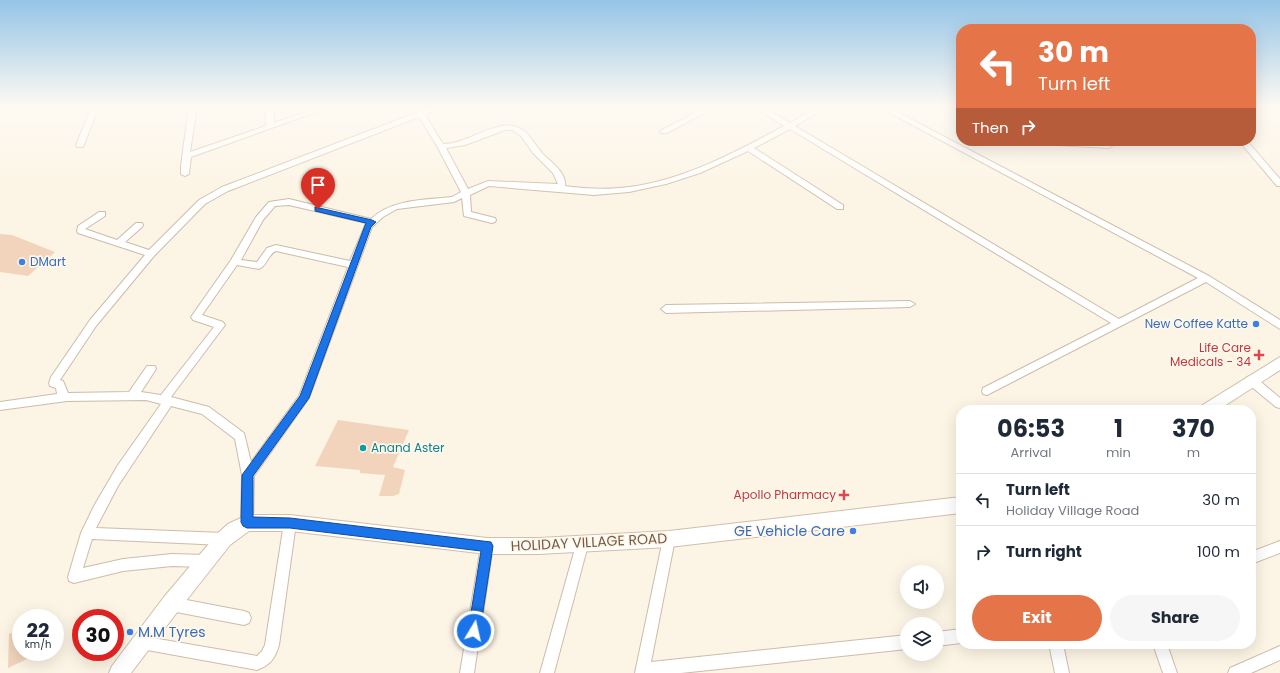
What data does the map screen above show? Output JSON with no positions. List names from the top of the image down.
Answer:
{
  "streets": {
    "street": ["HOLIDAY VILLAGE ROAD"]
  },
  "places": {
    "other": [
      "DMart",
      "New Coffee Katte",
      "Anand Aster",
      "GE Vehicle Care",
      "M.M Tyres"
    ],
    "health": ["Life Care Medicals - 34", "Apollo Pharmacy"]
  },
  "page": {
    "turn": ["30 m", "Turn left"],
    "then": "Then",
    "eta": [
      "06:53",
      "Arrival",
      "1",
      "min",
      "370",
      "m"
    ],
    "list": [
      {
        "name": "Turn left",
        "note": "Holiday Village Road",
        "value": "30 m"
      },
      {
        "name": "Turn right",
        "value": "100 m"
      }
    ],
    "buttons": ["Exit", "Share"],
    "speed": "22 km/h",
    "limit": "30"
  }
}
